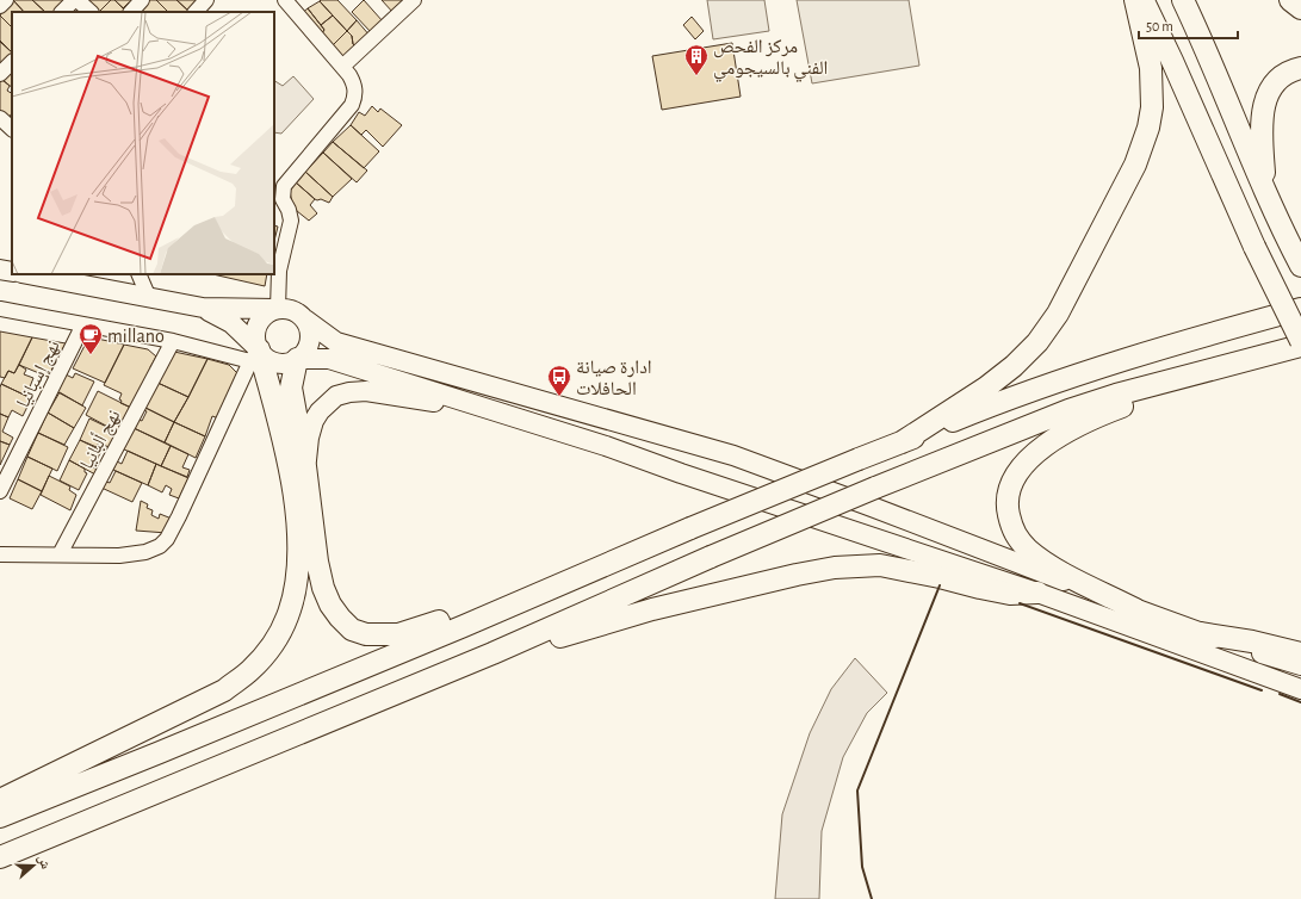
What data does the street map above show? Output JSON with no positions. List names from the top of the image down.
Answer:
{
  "streets": {
    "street": ["نهج إسبانيا", "نهج ألبانيا"]
  },
  "places": {
    "building": ["مركز الفحص الفني بالسيجومي"],
    "cafe": ["millano"],
    "bus stop": ["ادارة صيانة الحافلات"]
  },
  "scale_bar": "50 m",
  "north": "right"
}
